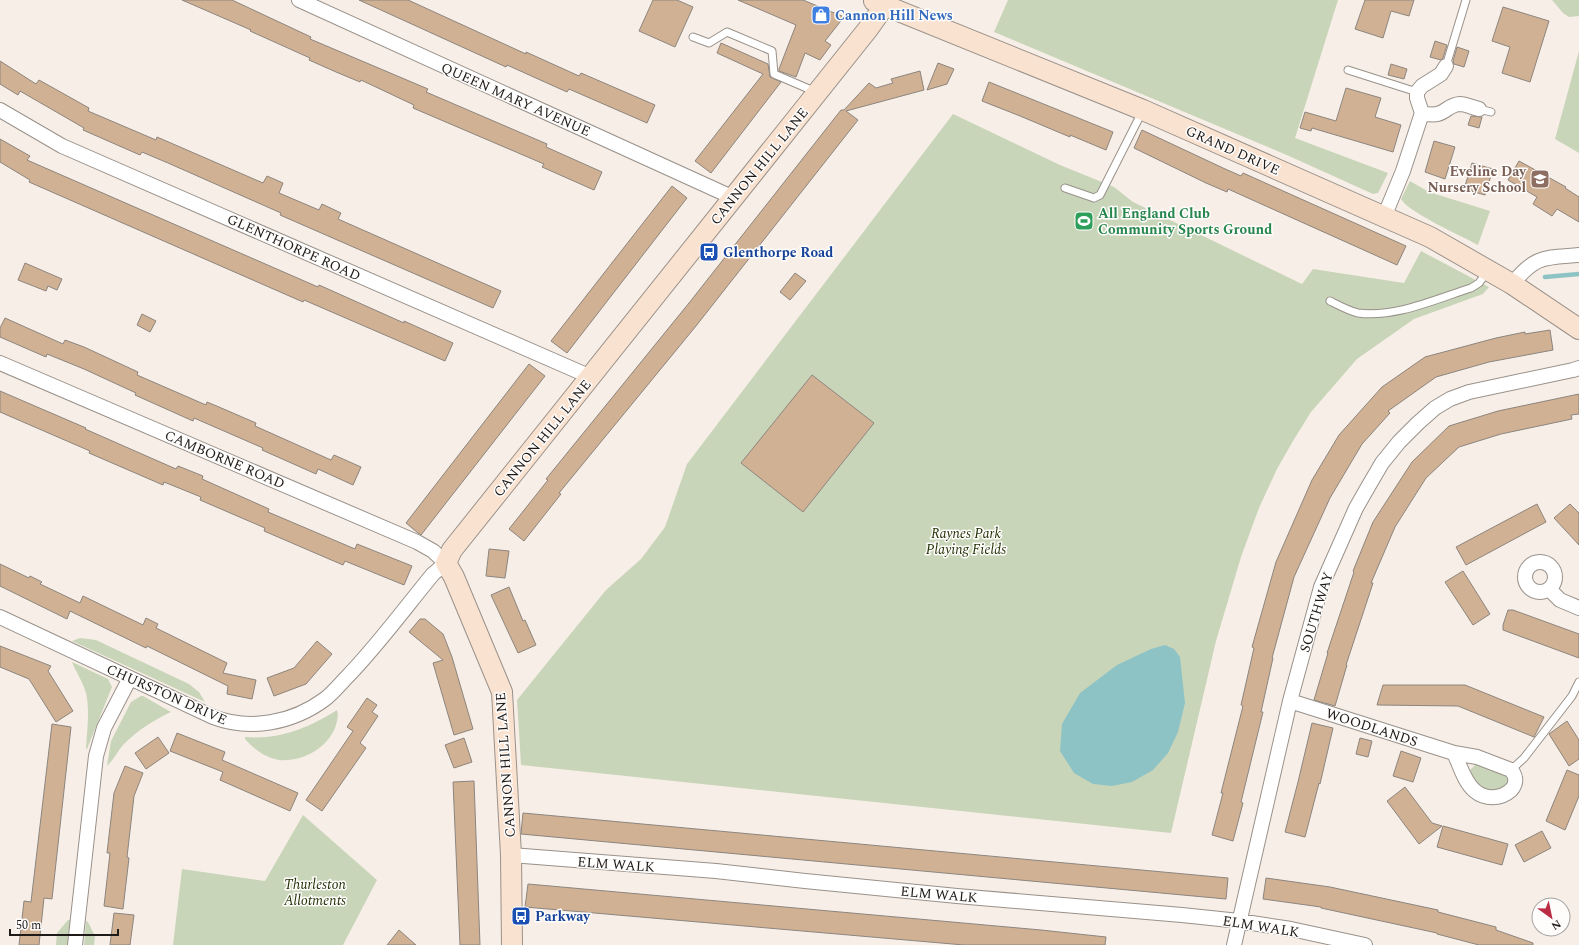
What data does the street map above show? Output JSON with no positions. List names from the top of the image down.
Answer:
{
  "streets": {
    "street": [
      "QUEEN MARY AVENUE",
      "GRAND DRIVE",
      "CANNON HILL LANE",
      "GLENTHORPE ROAD",
      "CAMBORNE ROAD",
      "SOUTHWAY",
      "CHURSTON DRIVE",
      "WOODLANDS",
      "ELM WALK"
    ]
  },
  "crossings": [
    ["QUEEN MARY AVENUE", "CANNON HILL LANE"],
    ["GRAND DRIVE", "CANNON HILL LANE"],
    ["CANNON HILL LANE", "GLENTHORPE ROAD"],
    ["CANNON HILL LANE", "CAMBORNE ROAD"],
    ["CANNON HILL LANE", "CHURSTON DRIVE"],
    ["CANNON HILL LANE", "ELM WALK"],
    ["CAMBORNE ROAD", "CHURSTON DRIVE"],
    ["SOUTHWAY", "WOODLANDS"],
    ["SOUTHWAY", "ELM WALK"]
  ],
  "parks": ["Raynes Park Playing Fields", "Thurleston Allotments"],
  "places": {
    "shop": ["Cannon Hill News"],
    "school or university": ["Eveline Day Nursery School"],
    "sports": ["All England Club Community Sports Ground"],
    "bus stop": ["Glenthorpe Road", "Parkway"]
  },
  "scale_bar": "50 m",
  "north": "bottom right"
}
